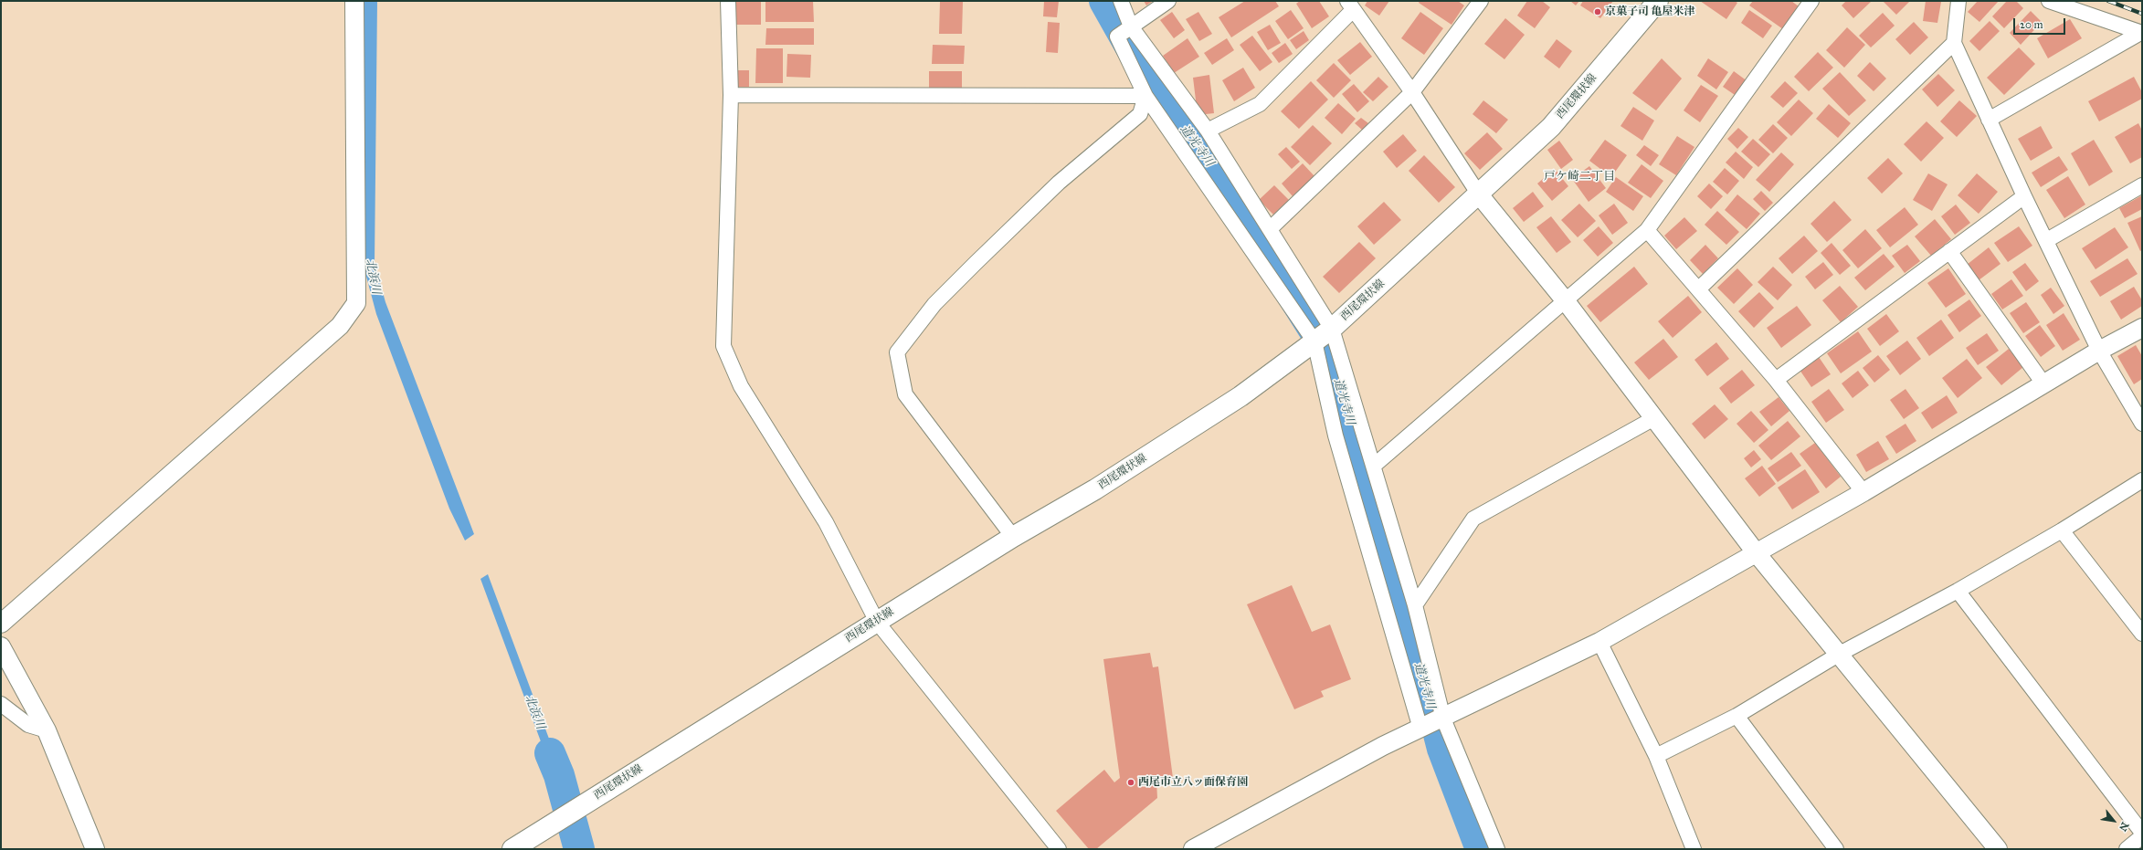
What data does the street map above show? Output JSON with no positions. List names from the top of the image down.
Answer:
{
  "streets": {
    "main road": ["西尾環状線"]
  },
  "districts": ["戸ケ崎二丁目"],
  "water": ["道光寺川", "北浜川"],
  "places": ["京菓子司 亀屋米津", "西尾市立八ッ面保育園"],
  "scale_bar": "20 m",
  "north": "bottom right"
}
